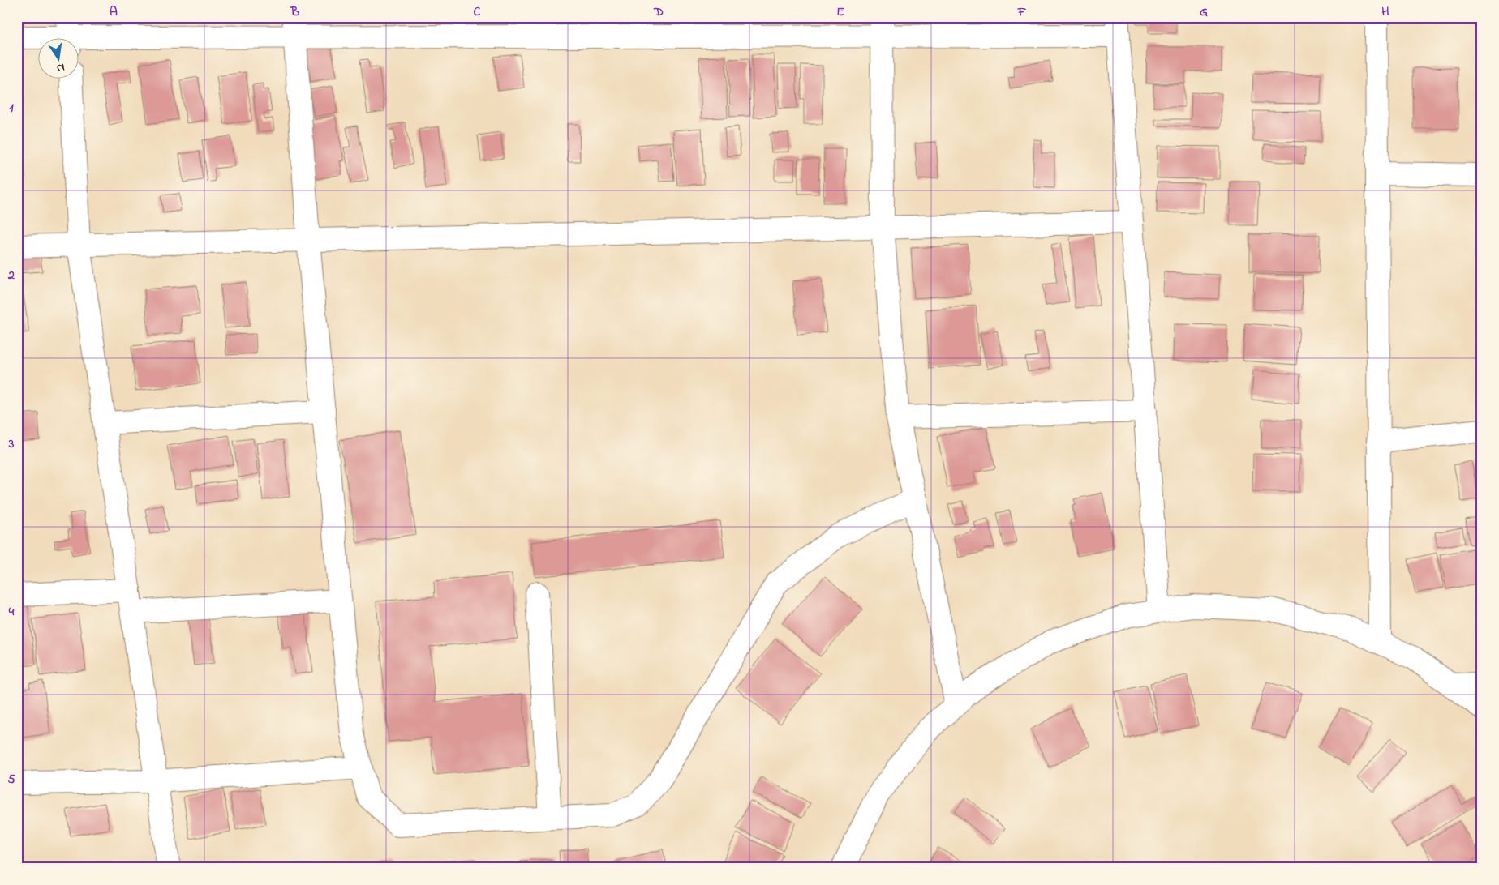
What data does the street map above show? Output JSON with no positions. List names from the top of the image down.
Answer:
{
  "north": "bottom",
  "grid": {
    "columns": [
      "A",
      "B",
      "C",
      "D",
      "E",
      "F",
      "G",
      "H"
    ],
    "rows": [
      "1",
      "2",
      "3",
      "4",
      "5"
    ]
  }
}
